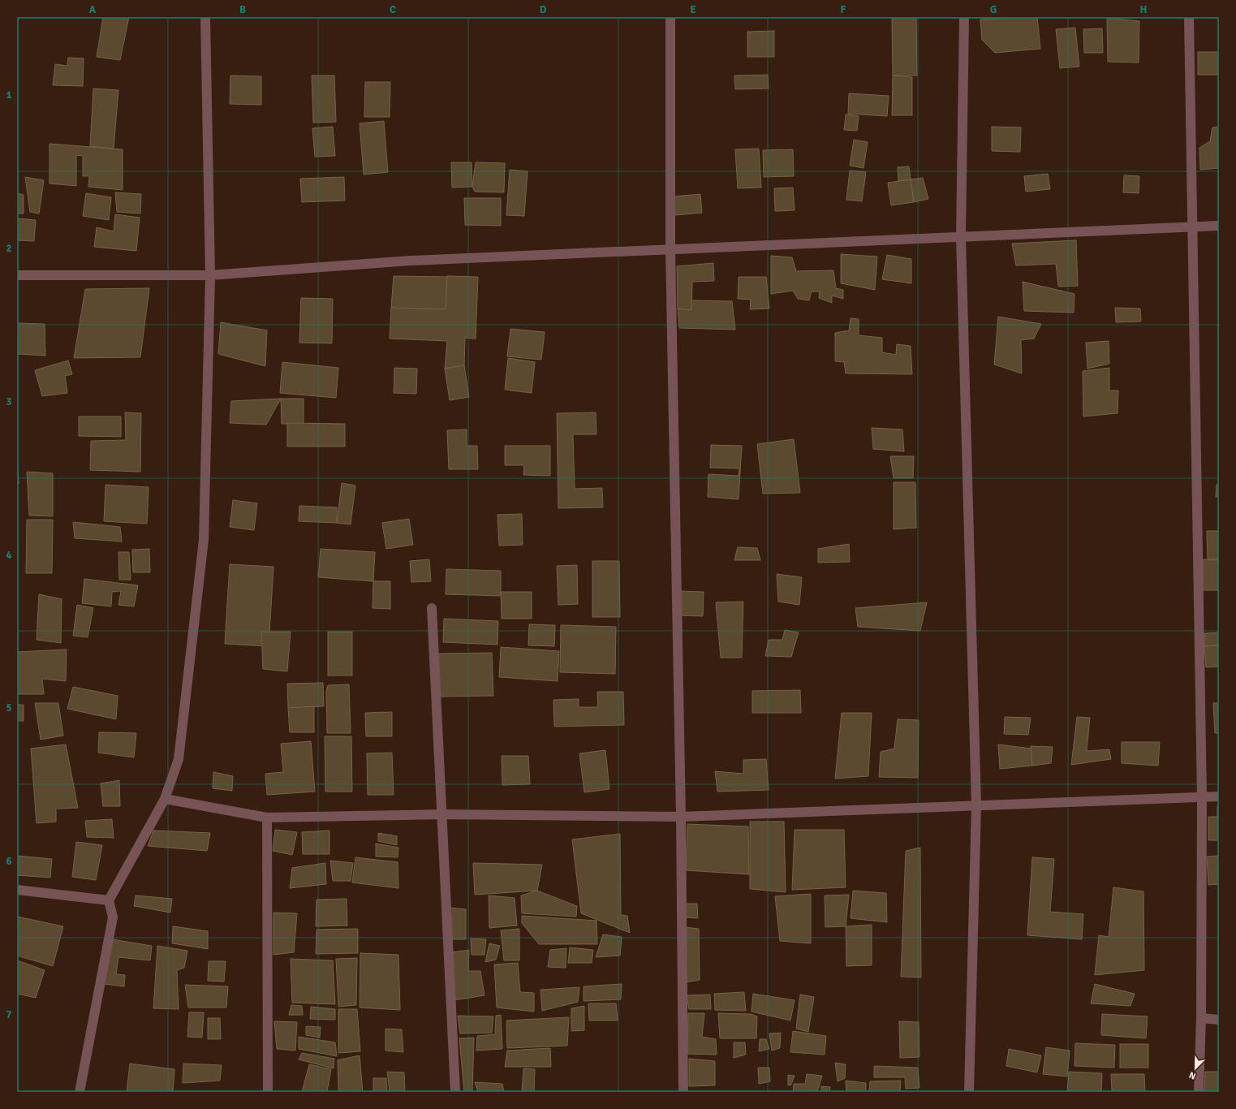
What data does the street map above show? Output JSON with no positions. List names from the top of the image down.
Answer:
{
  "north": "bottom left",
  "grid": {
    "columns": [
      "A",
      "B",
      "C",
      "D",
      "E",
      "F",
      "G",
      "H"
    ],
    "rows": [
      "1",
      "2",
      "3",
      "4",
      "5",
      "6",
      "7"
    ]
  }
}
